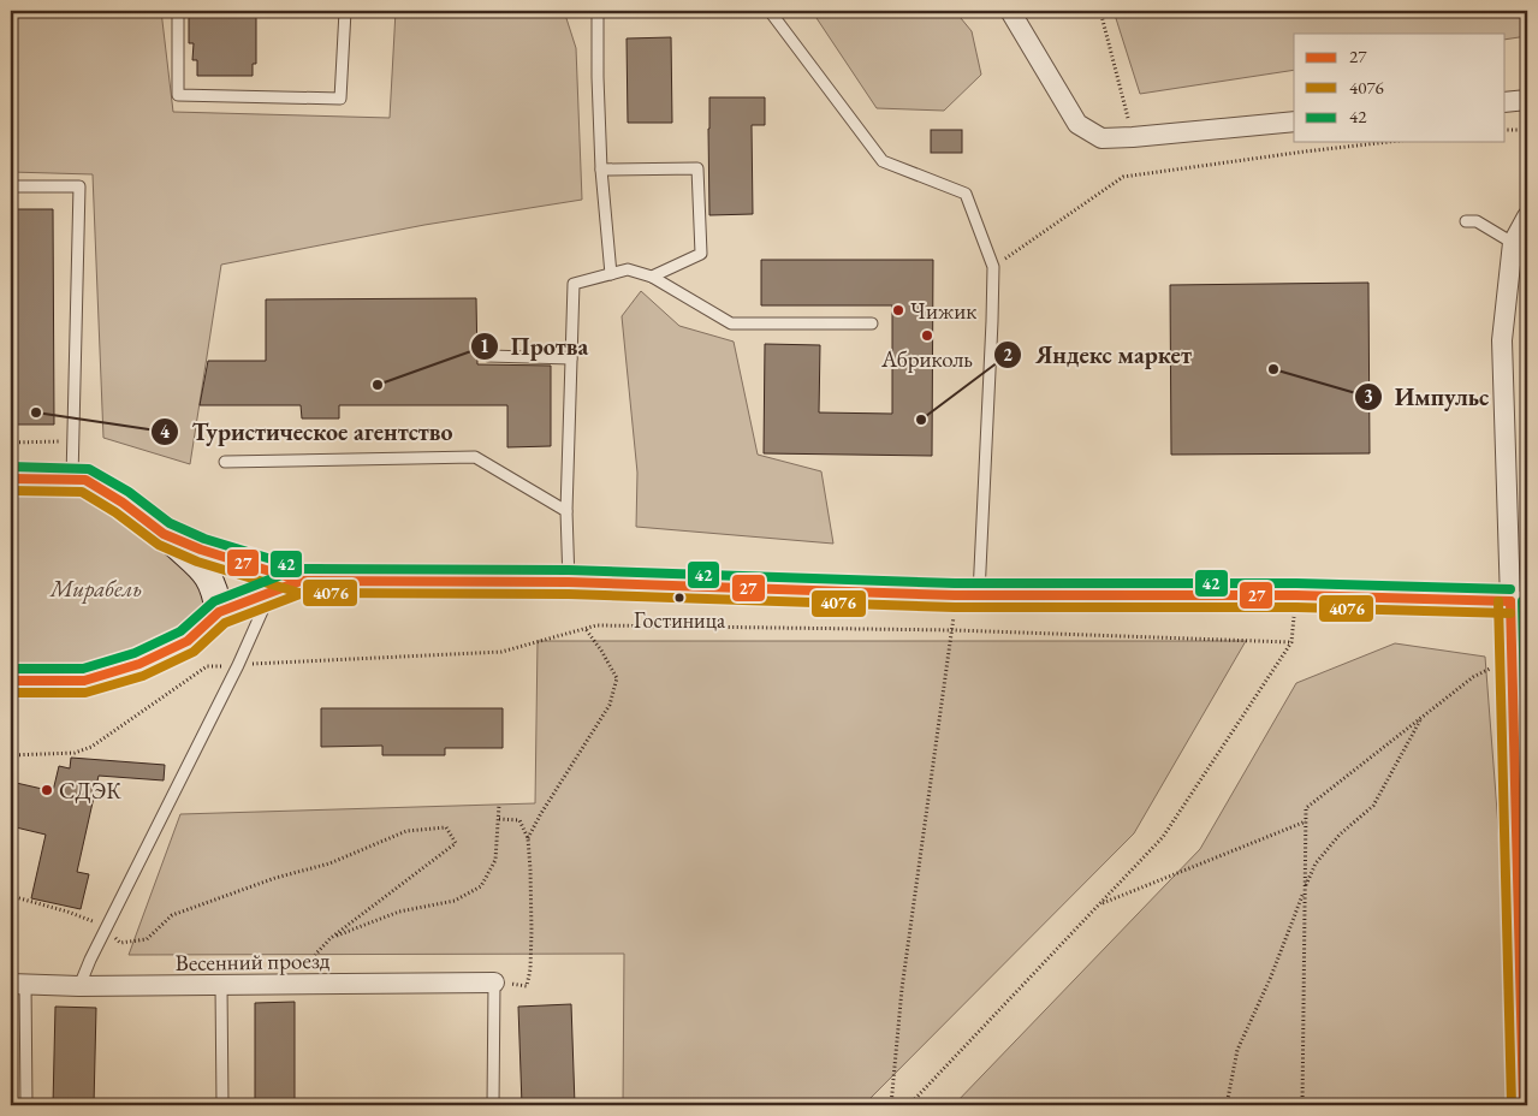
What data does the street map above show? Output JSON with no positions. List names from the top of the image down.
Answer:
{
  "streets": {
    "street": ["Весенний проезд"]
  },
  "parks": ["Мирабель"],
  "places": [
    "Чижик",
    "Абриколь",
    "Импульс",
    "Протва",
    "Туристическое агентство",
    "Яндекс маркет",
    "Гостиница",
    "СДЭК"
  ],
  "lines": ["transit line 42", "transit line 27", "transit line 4076"],
  "legend": ["27", "4076", "42"]
}
